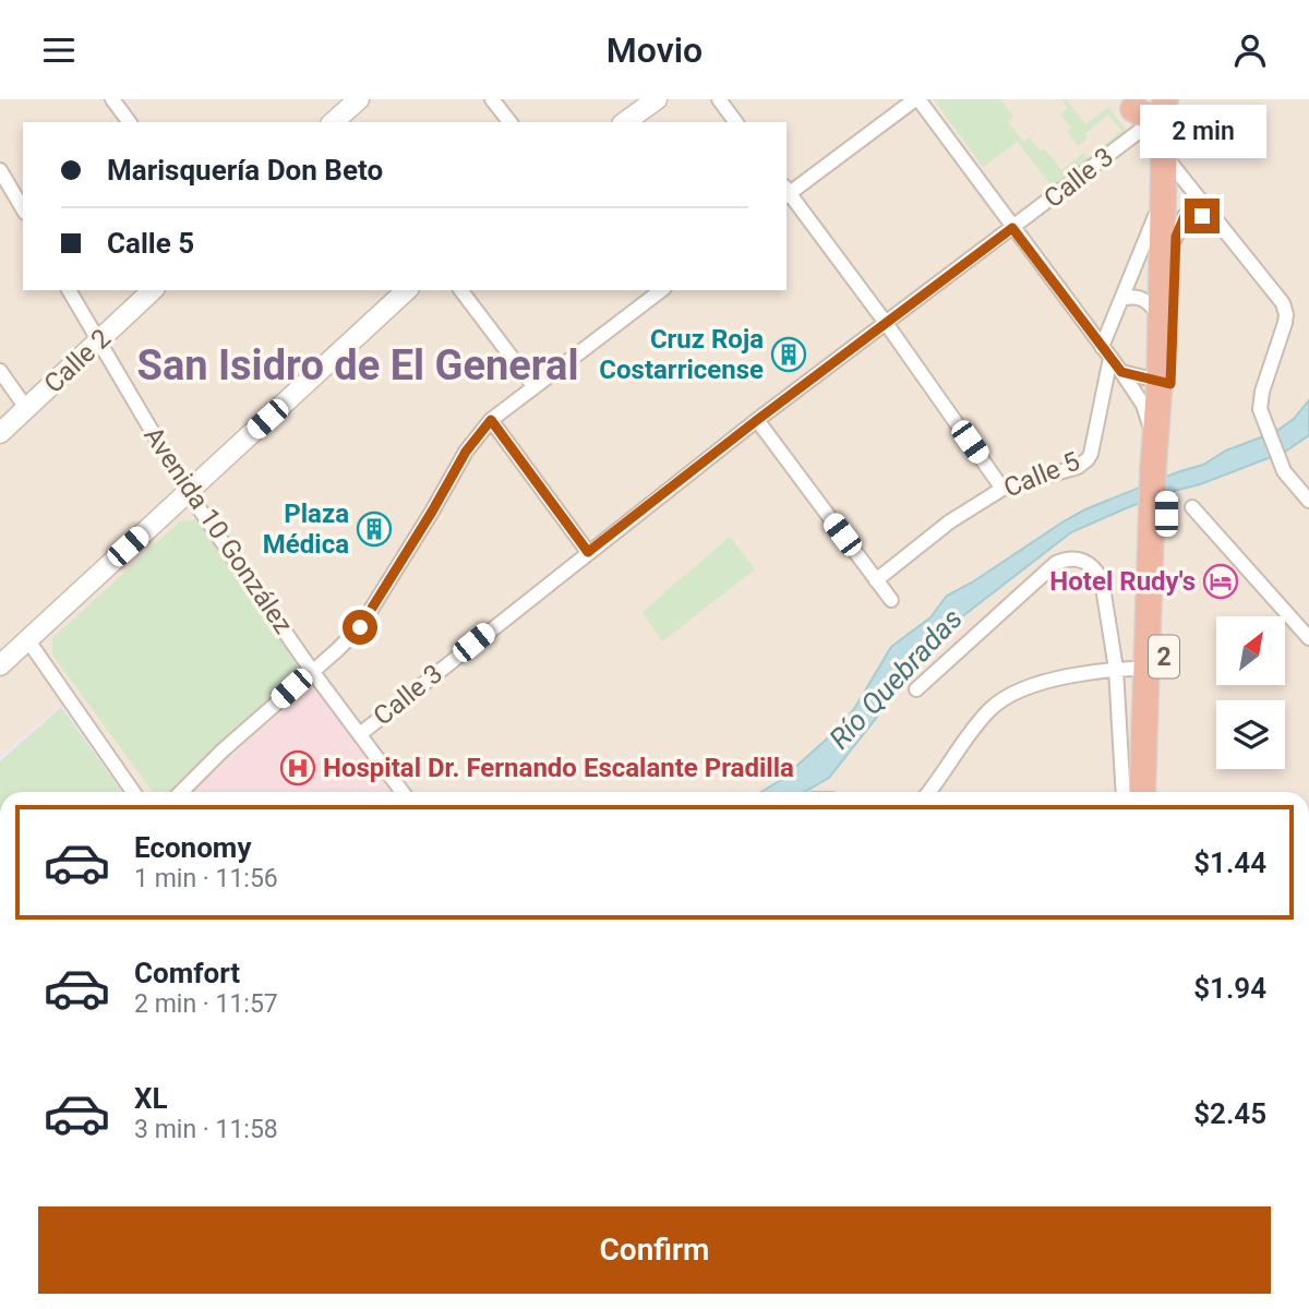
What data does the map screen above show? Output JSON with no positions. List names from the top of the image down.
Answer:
{
  "streets": {
    "highway": ["2"],
    "main road": ["Calle 2"],
    "street": ["Calle 3", "Calle 5", "Avenida 10 González"]
  },
  "crossings": [
    ["Calle 3", "Avenida 10 González"],
    ["Calle 3", "2"],
    ["Calle 2", "Avenida 10 González"],
    ["Calle 5", "2"]
  ],
  "districts": ["San Isidro de El General"],
  "water": ["Río Quebradas"],
  "places": {
    "building": ["Cruz Roja Costarricense", "Plaza Médica"],
    "hotel": ["Hotel Rudy's"],
    "hospital": ["Hospital Dr. Fernando Escalante Pradilla"]
  },
  "north": "top right",
  "page": {
    "header": "Movio",
    "bubble": "2 min",
    "banner": ["Marisquería Don Beto", "Calle 5"],
    "list": [
      {
        "name": "Economy",
        "note": "1 min · 11:56",
        "value": "$1.44"
      },
      {
        "name": "Comfort",
        "note": "2 min · 11:57",
        "value": "$1.94"
      },
      {
        "name": "XL",
        "note": "3 min · 11:58",
        "value": "$2.45"
      }
    ],
    "buttons": "Confirm"
  }
}
